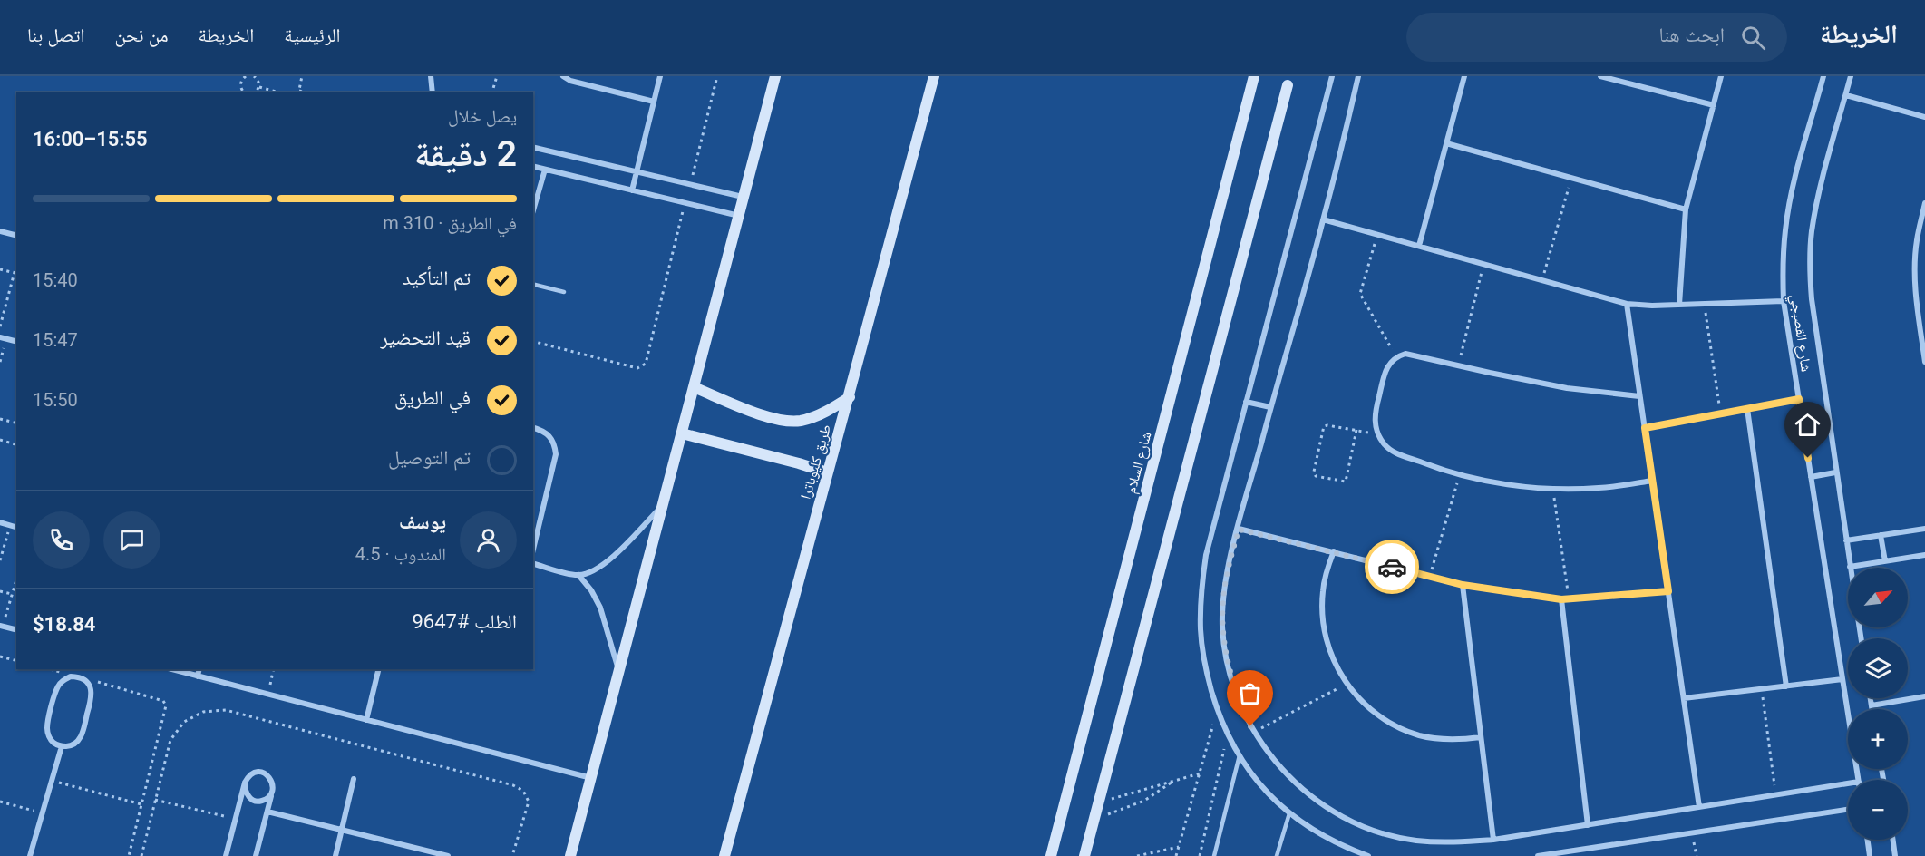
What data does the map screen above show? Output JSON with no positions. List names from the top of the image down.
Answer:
{
  "streets": {
    "main road": ["طريق كليوباترا", "شارع السلام"],
    "street": ["شارع القصبجي"]
  },
  "north": "top right",
  "page": {
    "header": "الخريطة",
    "search": "ابحث هنا",
    "nav": [
      "الرئيسية",
      "الخريطة",
      "من نحن",
      "اتصل بنا"
    ],
    "heading": ["2 دقيقة", "يصل خلال", "15:55–16:00"],
    "panel": [
      "يوسف",
      "المندوب · 4.5",
      "الطلب #9647",
      "$18.84"
    ],
    "bar": "في الطريق · 310 m",
    "list": [
      ["تم التأكيد", "15:40"],
      ["قيد التحضير", "15:47"],
      ["في الطريق", "15:50"],
      "تم التوصيل"
    ],
    "map_buttons": ["+", "−"]
  }
}
